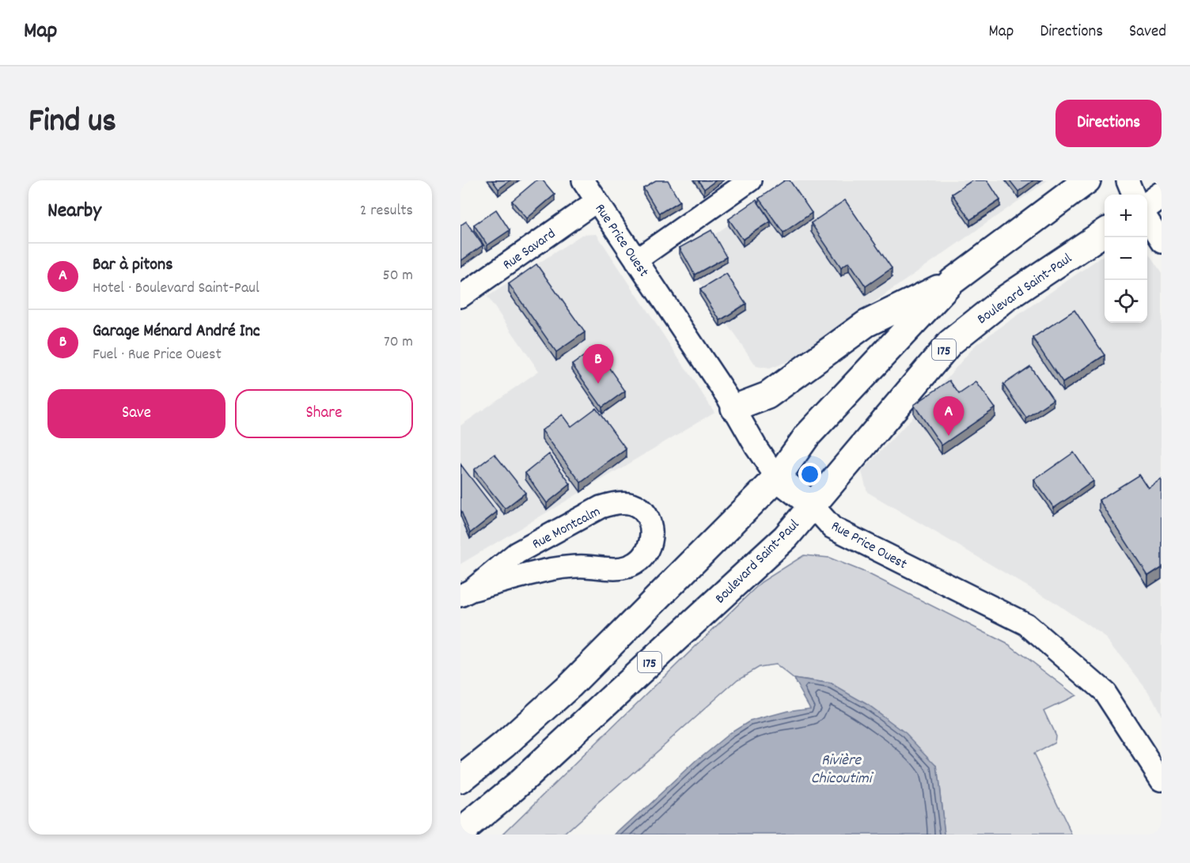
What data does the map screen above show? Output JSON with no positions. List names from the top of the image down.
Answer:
{
  "streets": {
    "main road": ["Rue Price Ouest", "Boulevard Saint-Paul", "175"],
    "street": ["Rue Savard", "Rue Montcalm"]
  },
  "crossings": [
    ["Rue Price Ouest", "Rue Savard"],
    ["Rue Price Ouest", "Boulevard Saint-Paul"]
  ],
  "water": ["Rivière Chicoutimi"],
  "page": {
    "header": "Map",
    "nav": ["Map", "Directions", "Saved"],
    "title": "Find us",
    "buttons": [
      "Directions",
      ["Save", "Share"]
    ],
    "heading": ["Nearby", "2 results"],
    "map_buttons": ["+", "−"],
    "list": [
      {
        "mark": "A",
        "name": "Bar à pitons",
        "note": "Hotel · Boulevard Saint-Paul",
        "value": "50 m"
      },
      {
        "mark": "B",
        "name": "Garage Ménard André Inc",
        "note": "Fuel · Rue Price Ouest",
        "value": "70 m"
      }
    ],
    "pins": ["B", "A"]
  }
}
